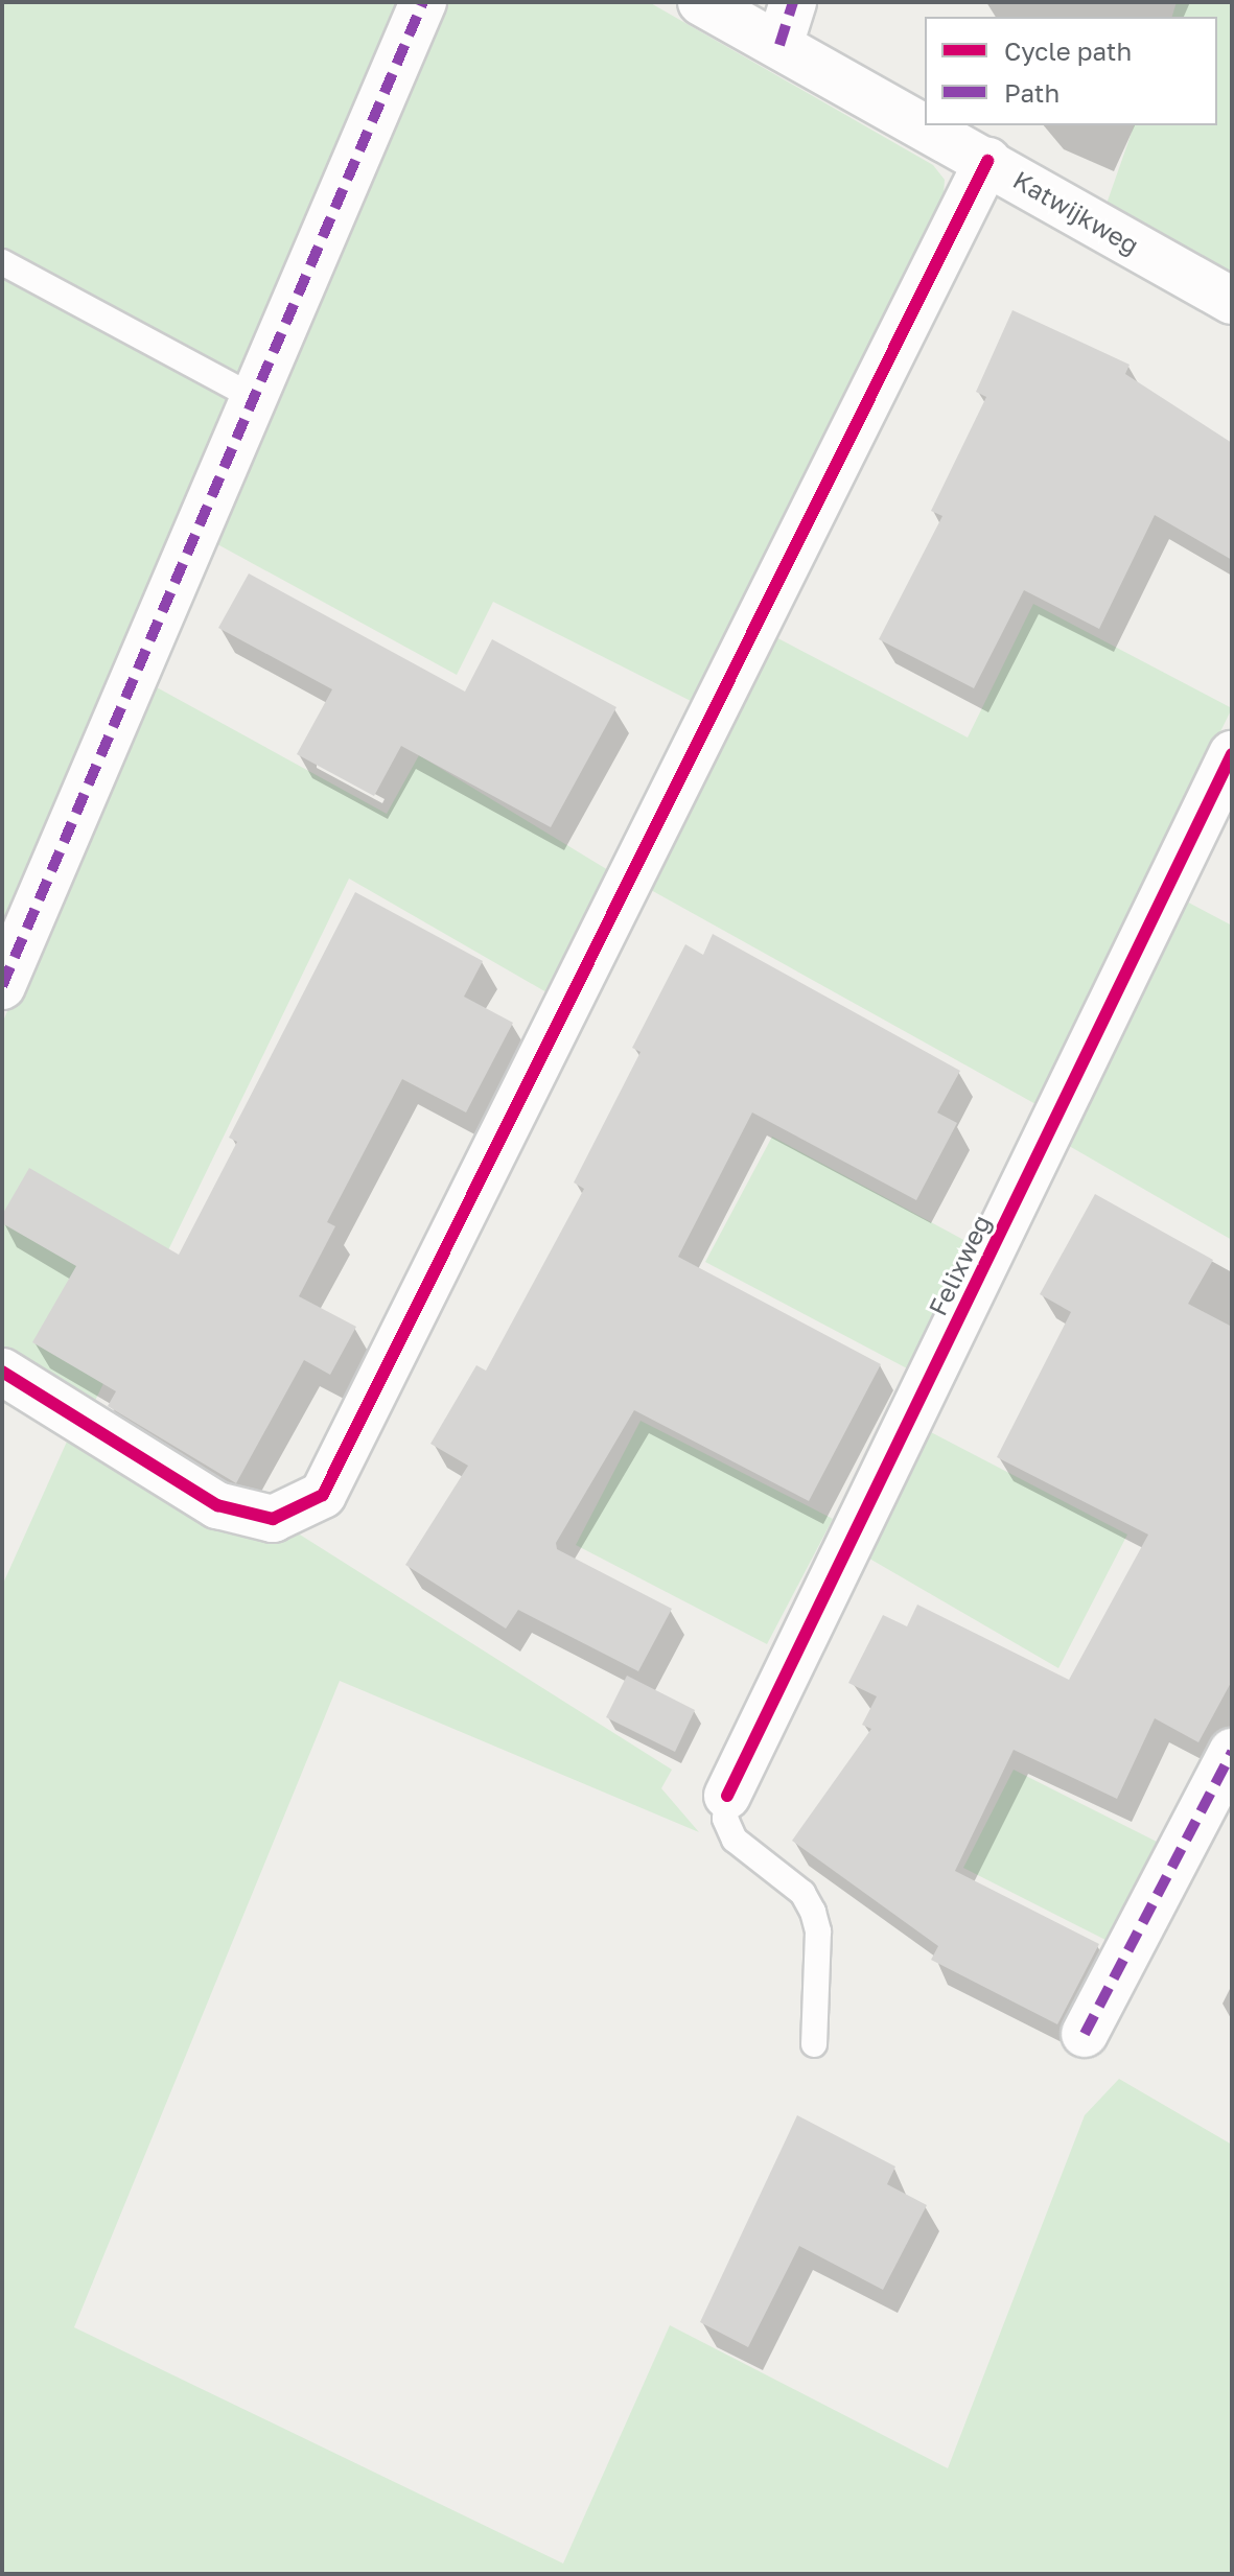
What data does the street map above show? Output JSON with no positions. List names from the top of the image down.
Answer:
{
  "streets": {
    "street": ["Katwijkweg", "Felixweg"]
  },
  "legend": ["Cycle path", "Path"]
}
